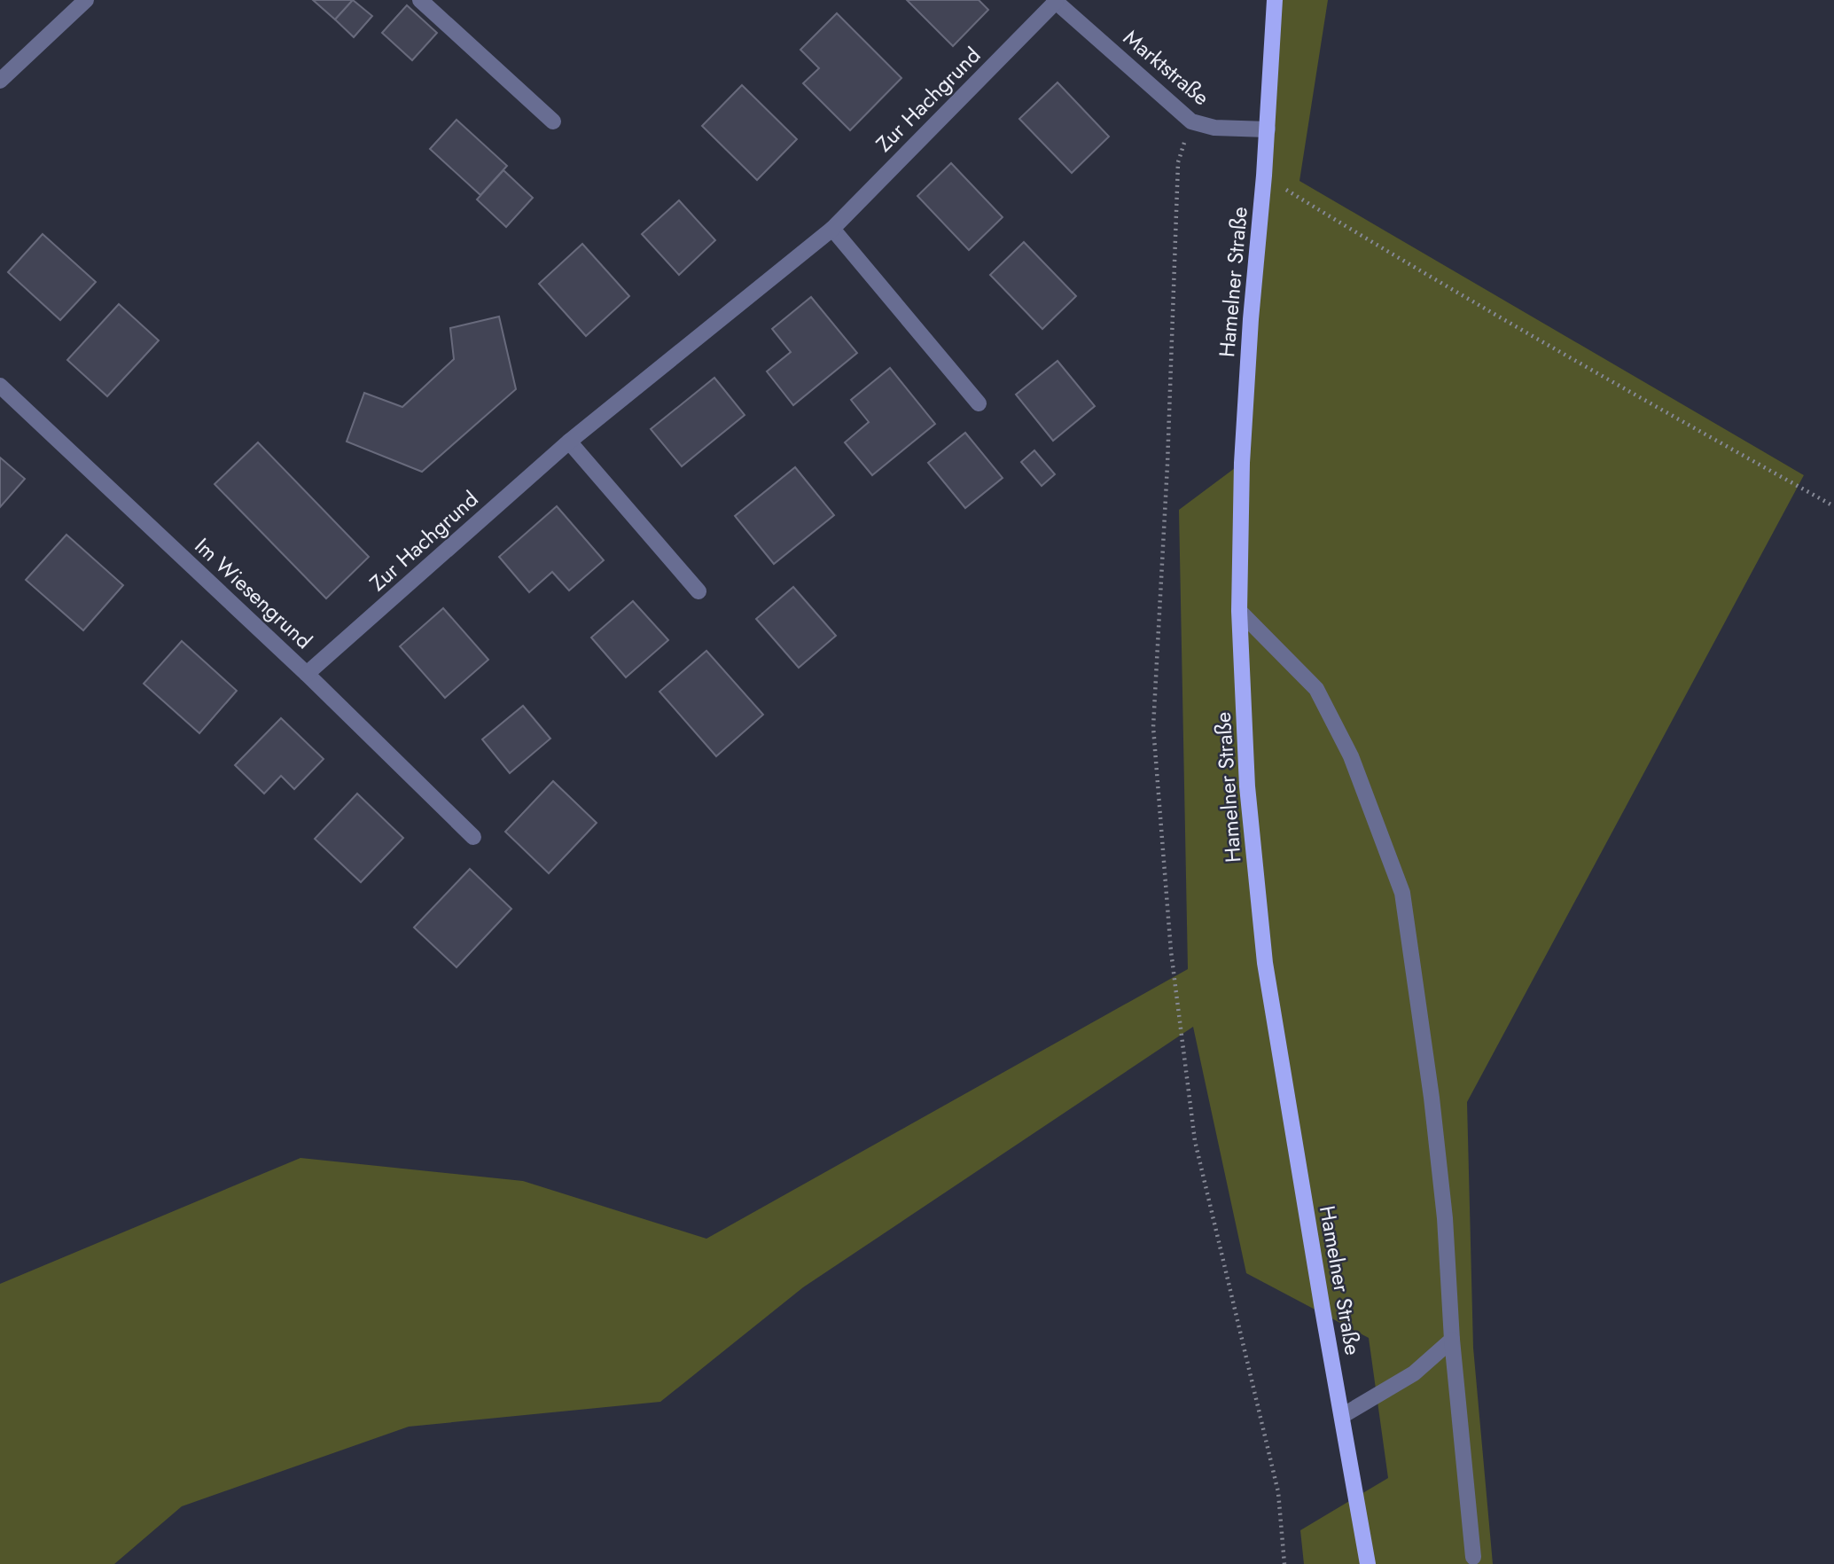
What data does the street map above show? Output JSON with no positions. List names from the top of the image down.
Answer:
{
  "streets": {
    "main road": ["Hamelner Straße"],
    "street": ["Marktstraße", "Zur Hachgrund", "Im Wiesengrund"]
  },
  "crossings": [
    ["Marktstraße", "Zur Hachgrund"],
    ["Marktstraße", "Hamelner Straße"],
    ["Zur Hachgrund", "Im Wiesengrund"]
  ]
}
